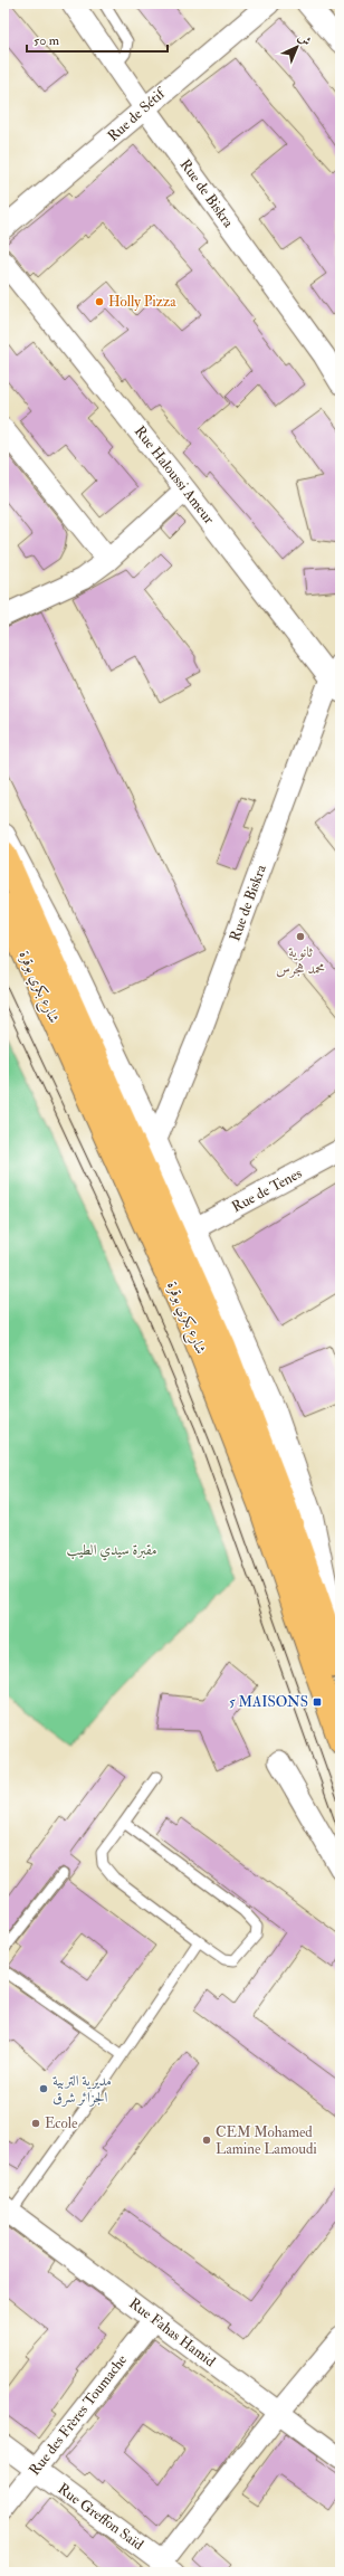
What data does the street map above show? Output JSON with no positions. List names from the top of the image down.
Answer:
{
  "streets": {
    "highway": ["شارع بكري بوقرة"],
    "street": [
      "Rue de Sétif",
      "Rue de Biskra",
      "Rue Haloussi Ameur",
      "Rue de Tenes",
      "Rue Fahas Hamid",
      "Rue des Frères Toumache",
      "Rue Greffon Saïd"
    ]
  },
  "crossings": [
    ["Rue de Sétif", "Rue de Biskra"],
    ["Rue de Biskra", "Rue Haloussi Ameur"],
    ["Rue Fahas Hamid", "Rue des Frères Toumache"],
    ["Rue des Frères Toumache", "Rue Greffon Saïd"]
  ],
  "parks": ["مقبرة سيدي الطيب"],
  "places": {
    "other": [
      "Holly Pizza",
      "ثانوية محمد هجرس",
      "مديرية التربية الجزائر شرق",
      "Ecole",
      "CEM Mohamed Lamine Lamoudi"
    ],
    "transit": ["5 MAISONS"]
  },
  "scale_bar": "50 m",
  "north": "top right"
}
